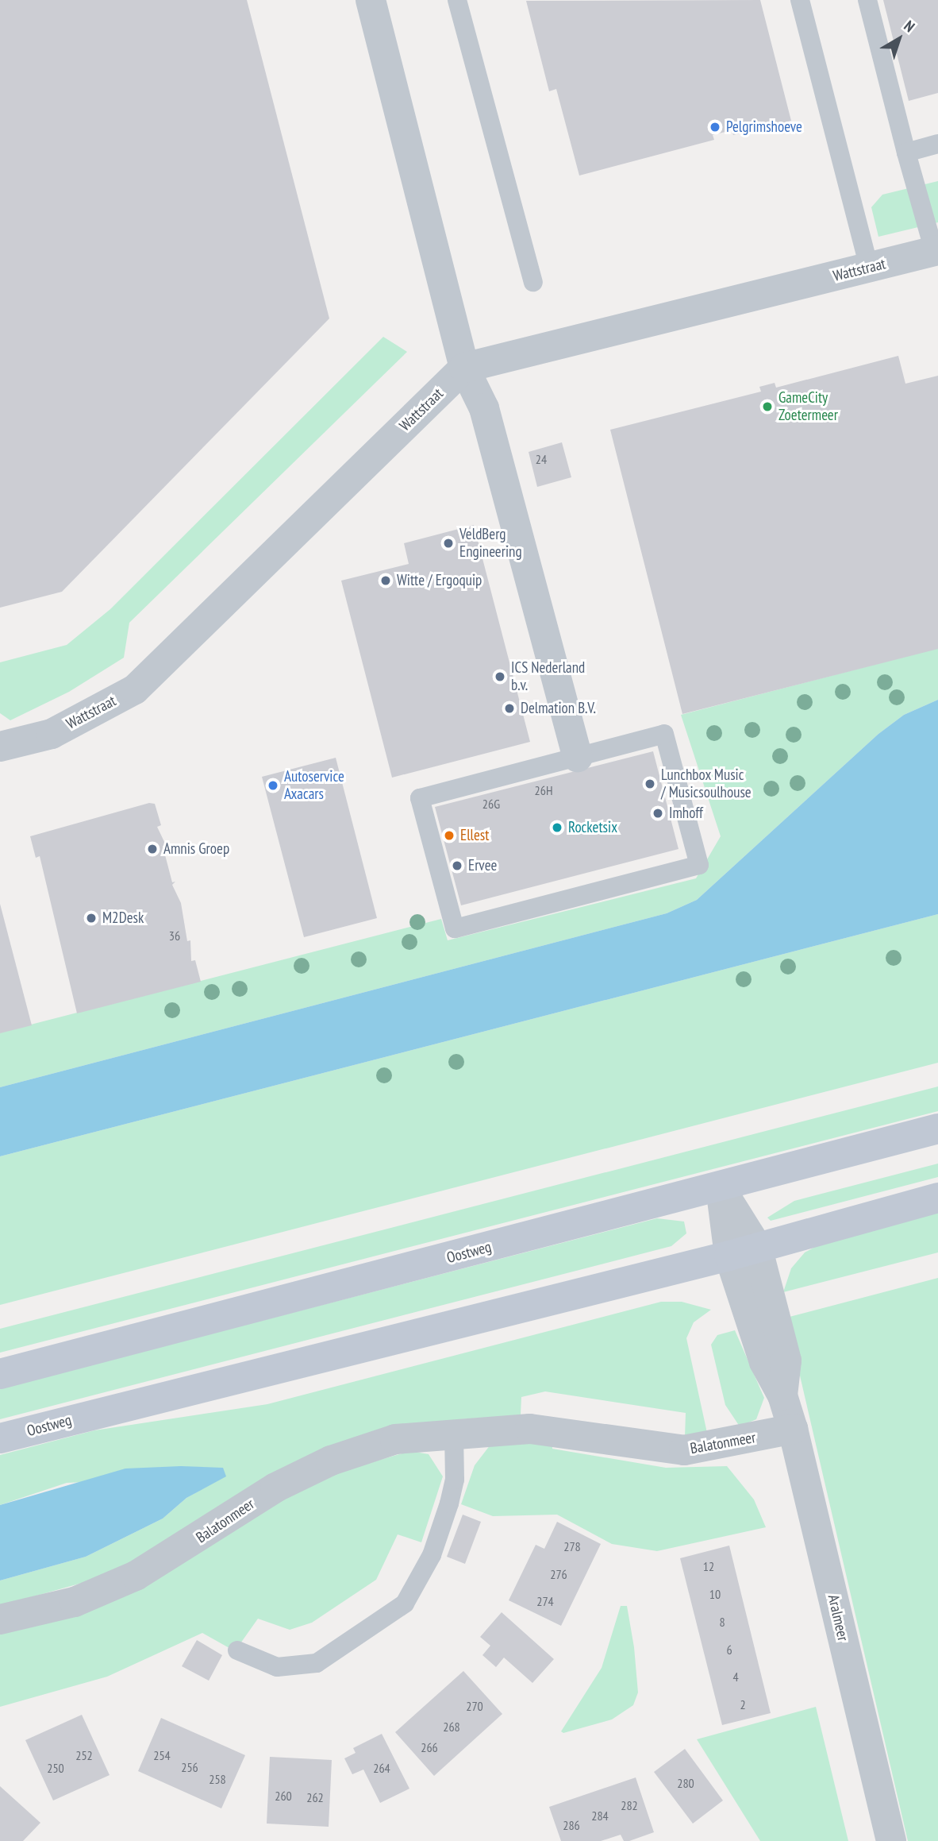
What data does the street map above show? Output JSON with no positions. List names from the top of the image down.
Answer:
{
  "streets": {
    "main road": ["Oostweg"],
    "street": ["Wattstraat", "Balatonmeer", "Aralmeer"]
  },
  "crossings": [
    ["Oostweg", "Aralmeer"],
    ["Balatonmeer", "Aralmeer"]
  ],
  "places": [
    "Pelgrimshoeve",
    "GameCity Zoetermeer",
    "VeldBerg Engineering",
    "Witte / Ergoquip",
    "ICS Nederland b.v.",
    "Delmation B.V.",
    "Lunchbox Music / Musicsoulhouse",
    "Autoservice Axacars",
    "Imhoff",
    "Rocketsix",
    "Ellest",
    "Amnis Groep",
    "Ervee",
    "M2Desk"
  ],
  "house_numbers": [
    "24",
    "26H",
    "26G",
    "36",
    "278",
    "12",
    "276",
    "10",
    "274",
    "8",
    "6",
    "4",
    "2",
    "270",
    "268",
    "266",
    "252",
    "254",
    "256",
    "250",
    "264",
    "258",
    "280",
    "260",
    "262",
    "282",
    "284",
    "286"
  ],
  "north": "top right"
}
